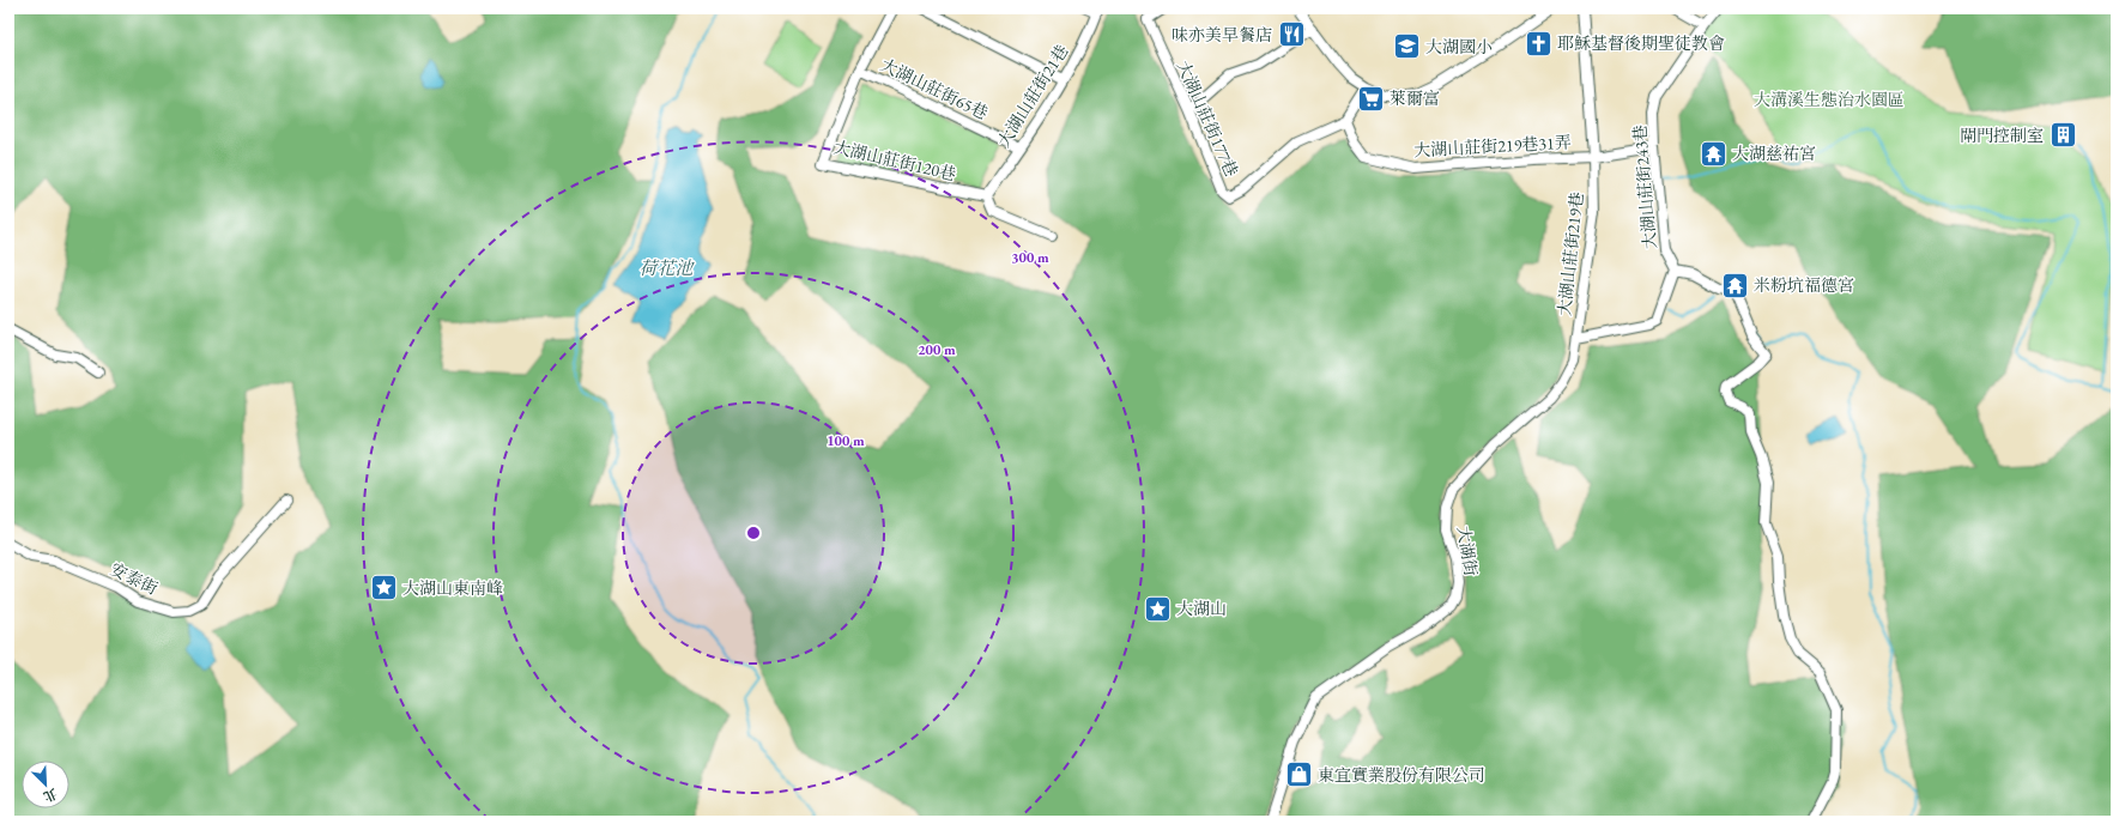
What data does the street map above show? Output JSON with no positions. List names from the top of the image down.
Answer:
{
  "streets": {
    "street": [
      "大湖山莊街65巷",
      "大湖山莊街21巷",
      "大湖山莊街177巷",
      "大湖山莊街219巷31弄",
      "大湖山莊街120巷",
      "大湖山莊街243巷",
      "大湖山莊街219巷",
      "大湖街",
      "安泰街"
    ]
  },
  "crossings": [
    ["大湖山莊街65巷", "大湖山莊街21巷"],
    ["大湖山莊街65巷", "大湖山莊街120巷"],
    ["大湖山莊街21巷", "大湖山莊街120巷"],
    ["大湖山莊街177巷", "大湖山莊街219巷31弄"],
    ["大湖山莊街219巷31弄", "大湖山莊街243巷"],
    ["大湖山莊街219巷31弄", "大湖山莊街219巷"],
    ["大湖山莊街243巷", "大湖山莊街219巷"],
    ["大湖山莊街219巷", "大湖街"]
  ],
  "water": ["荷花池"],
  "parks": ["大溝溪生態治水園區"],
  "places": {
    "restaurant": ["味亦美早餐店"],
    "church": ["耶穌基督後期聖徒教會"],
    "school or university": ["大湖國小"],
    "supermarket": ["萊爾富"],
    "building": ["閘門控制室"],
    "temple": ["大湖慈祐宮", "米粉坑福德宮"],
    "place": ["大湖山東南峰", "大湖山"],
    "shop": ["東宜實業股份有限公司"]
  },
  "north": "bottom right",
  "rings": ["300 m", "200 m", "100 m"]
}
